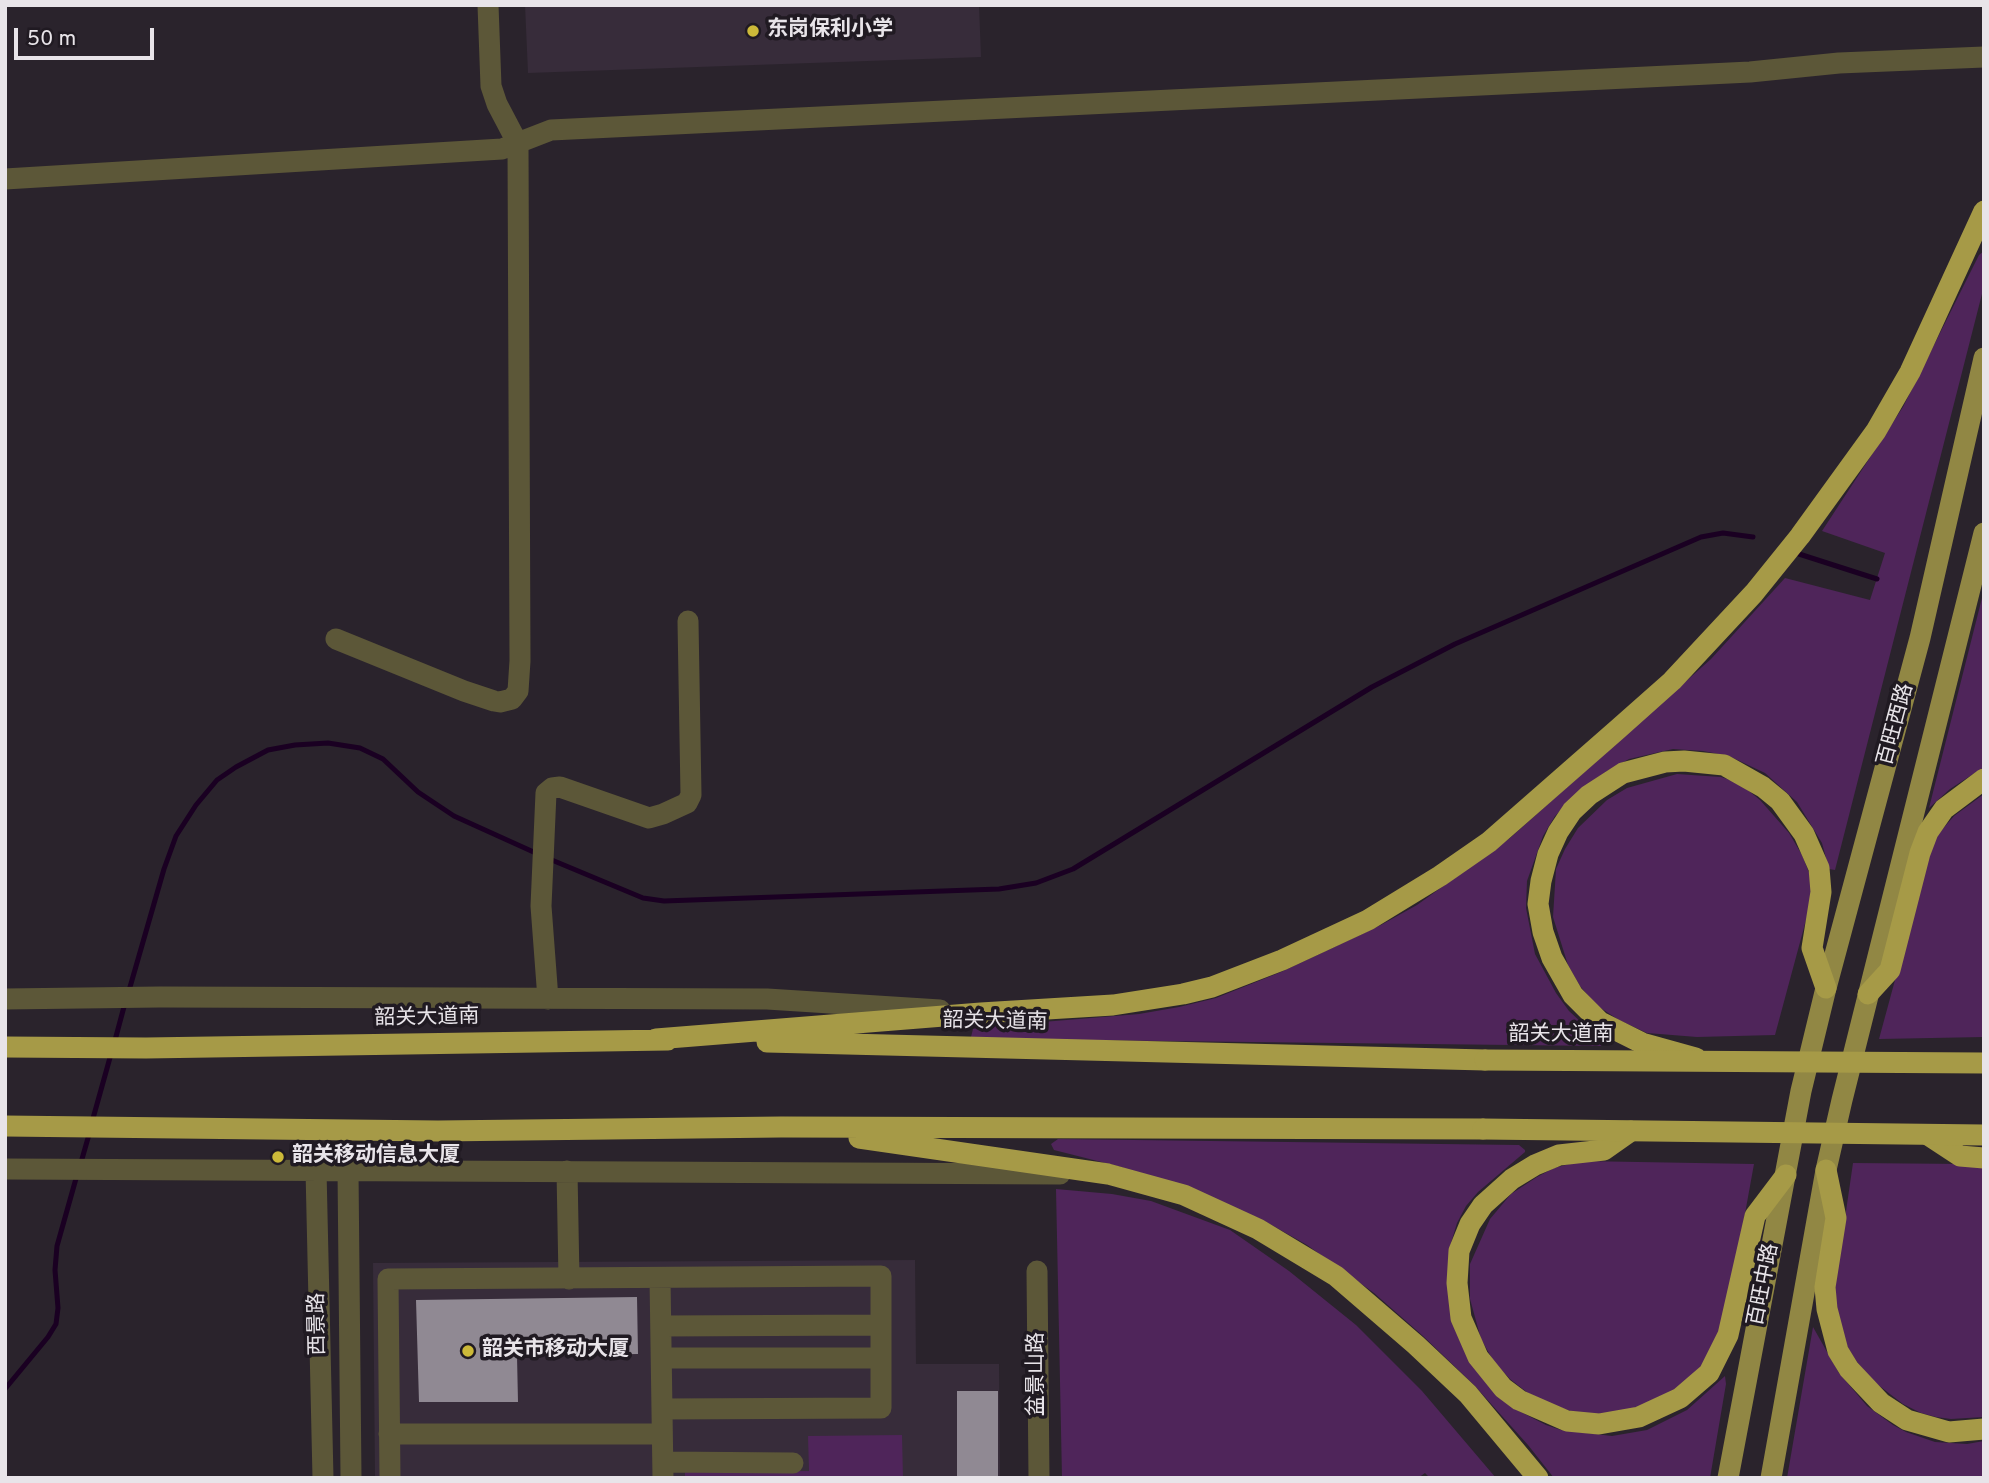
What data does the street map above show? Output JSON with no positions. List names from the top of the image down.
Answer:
{
  "streets": {
    "highway": ["韶关大道南"],
    "main road": ["百旺西路", "百旺中路"],
    "street": ["西景路", "盆景山路"]
  },
  "crossings": [
    ["百旺西路", "百旺中路"]
  ],
  "places": ["东岗保利小学", "韶关移动信息大厦", "韶关市移动大厦"],
  "scale_bar": "50 m"
}
